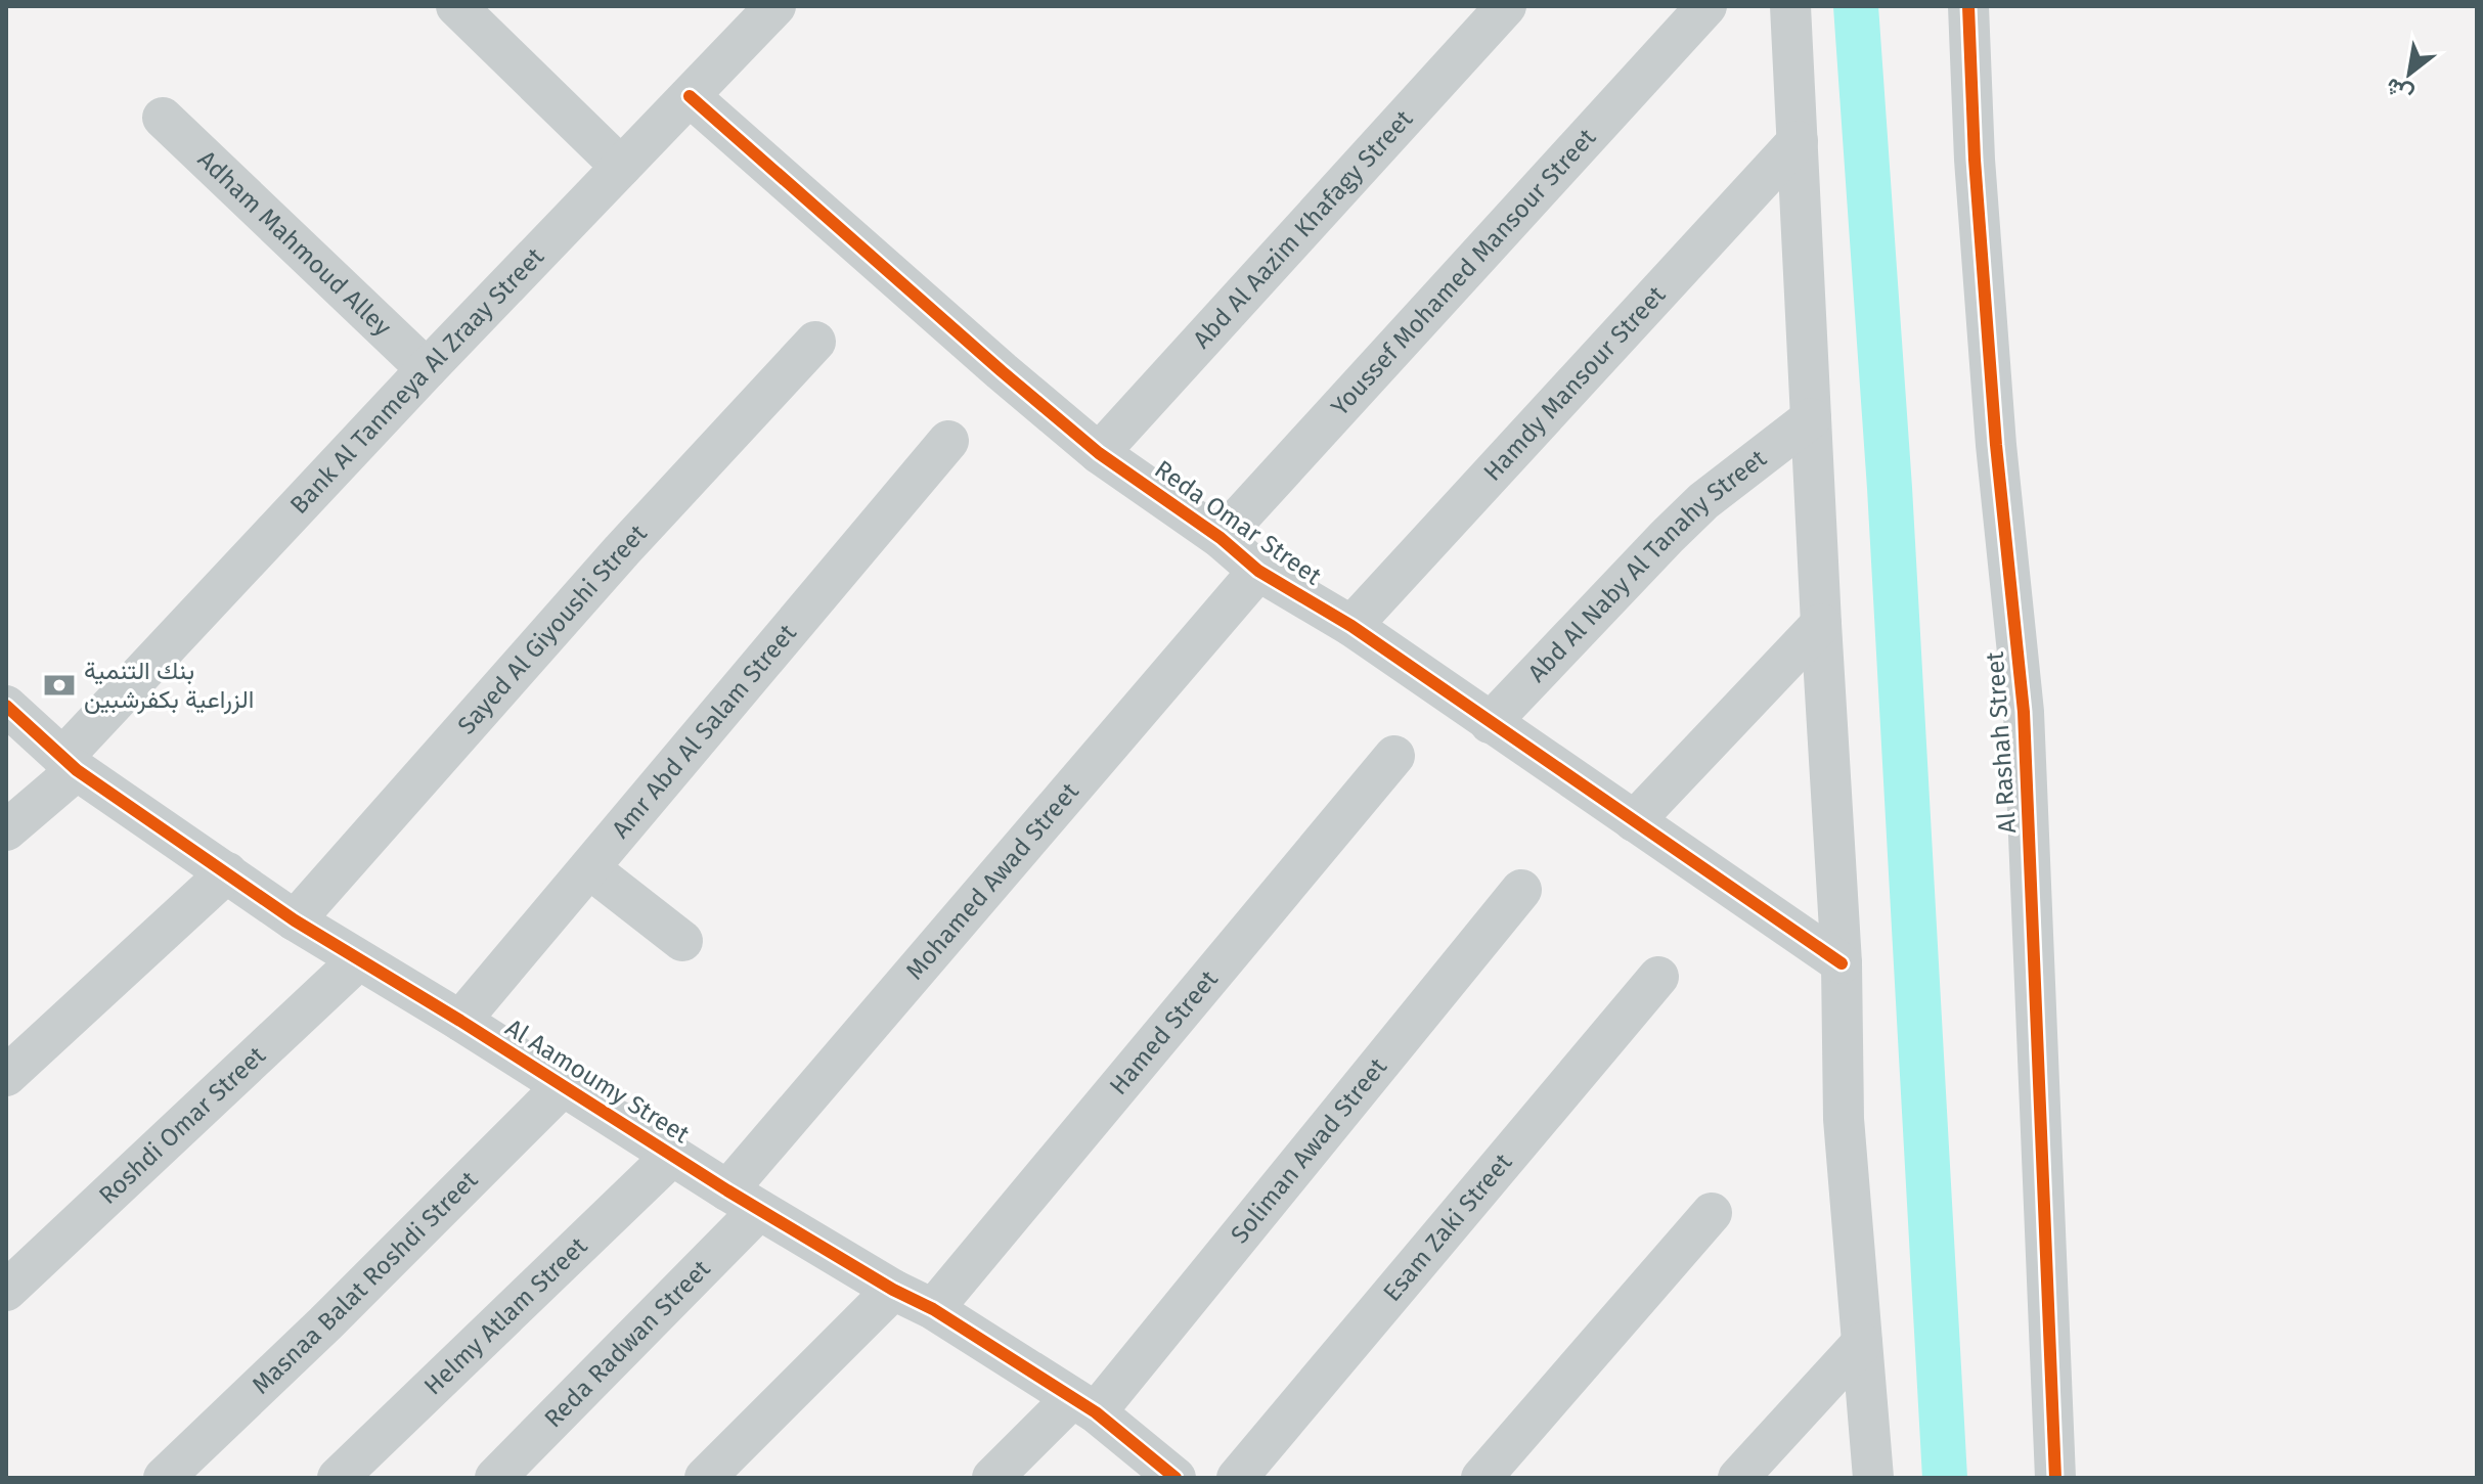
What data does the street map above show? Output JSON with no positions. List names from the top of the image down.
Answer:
{
  "streets": {
    "street": [
      "Abd Al Aazim Khafagy Street",
      "Adham Mahmoud Alley",
      "Youssef Mohamed Mansour Street",
      "Bank Al Tanmeya Al Zraay Street",
      "Hamdy Mansour Street",
      "Reda Omar Street",
      "Abd Al Naby Al Tanahy Street",
      "Sayed Al Giyoushi Street",
      "Amr Abd Al Salam Street",
      "Al Rashah Street",
      "Mohamed Awad Street",
      "Hamed Street",
      "Al Aamoumy Street",
      "Roshdi Omar Street",
      "Soliman Awad Street",
      "Esam Zaki Street",
      "Masnaa Balat Roshdi Street",
      "Helmy Atlam Street",
      "Reda Radwan Street"
    ]
  },
  "crossings": [
    ["Abd Al Aazim Khafagy Street", "Reda Omar Street"],
    ["Adham Mahmoud Alley", "Bank Al Tanmeya Al Zraay Street"],
    ["Youssef Mohamed Mansour Street", "Reda Omar Street"],
    ["Bank Al Tanmeya Al Zraay Street", "Reda Omar Street"],
    ["Bank Al Tanmeya Al Zraay Street", "Al Aamoumy Street"],
    ["Hamdy Mansour Street", "Reda Omar Street"],
    ["Reda Omar Street", "Abd Al Naby Al Tanahy Street"],
    ["Reda Omar Street", "Mohamed Awad Street"],
    ["Sayed Al Giyoushi Street", "Al Aamoumy Street"],
    ["Amr Abd Al Salam Street", "Al Aamoumy Street"],
    ["Mohamed Awad Street", "Al Aamoumy Street"],
    ["Mohamed Awad Street", "Reda Radwan Street"],
    ["Hamed Street", "Al Aamoumy Street"],
    ["Al Aamoumy Street", "Roshdi Omar Street"],
    ["Al Aamoumy Street", "Soliman Awad Street"],
    ["Al Aamoumy Street", "Masnaa Balat Roshdi Street"],
    ["Al Aamoumy Street", "Helmy Atlam Street"],
    ["Al Aamoumy Street", "Reda Radwan Street"]
  ],
  "places": {
    "bank": ["بنك التنمية الزراعية بكفرشبين"]
  },
  "north": "bottom left"
}
